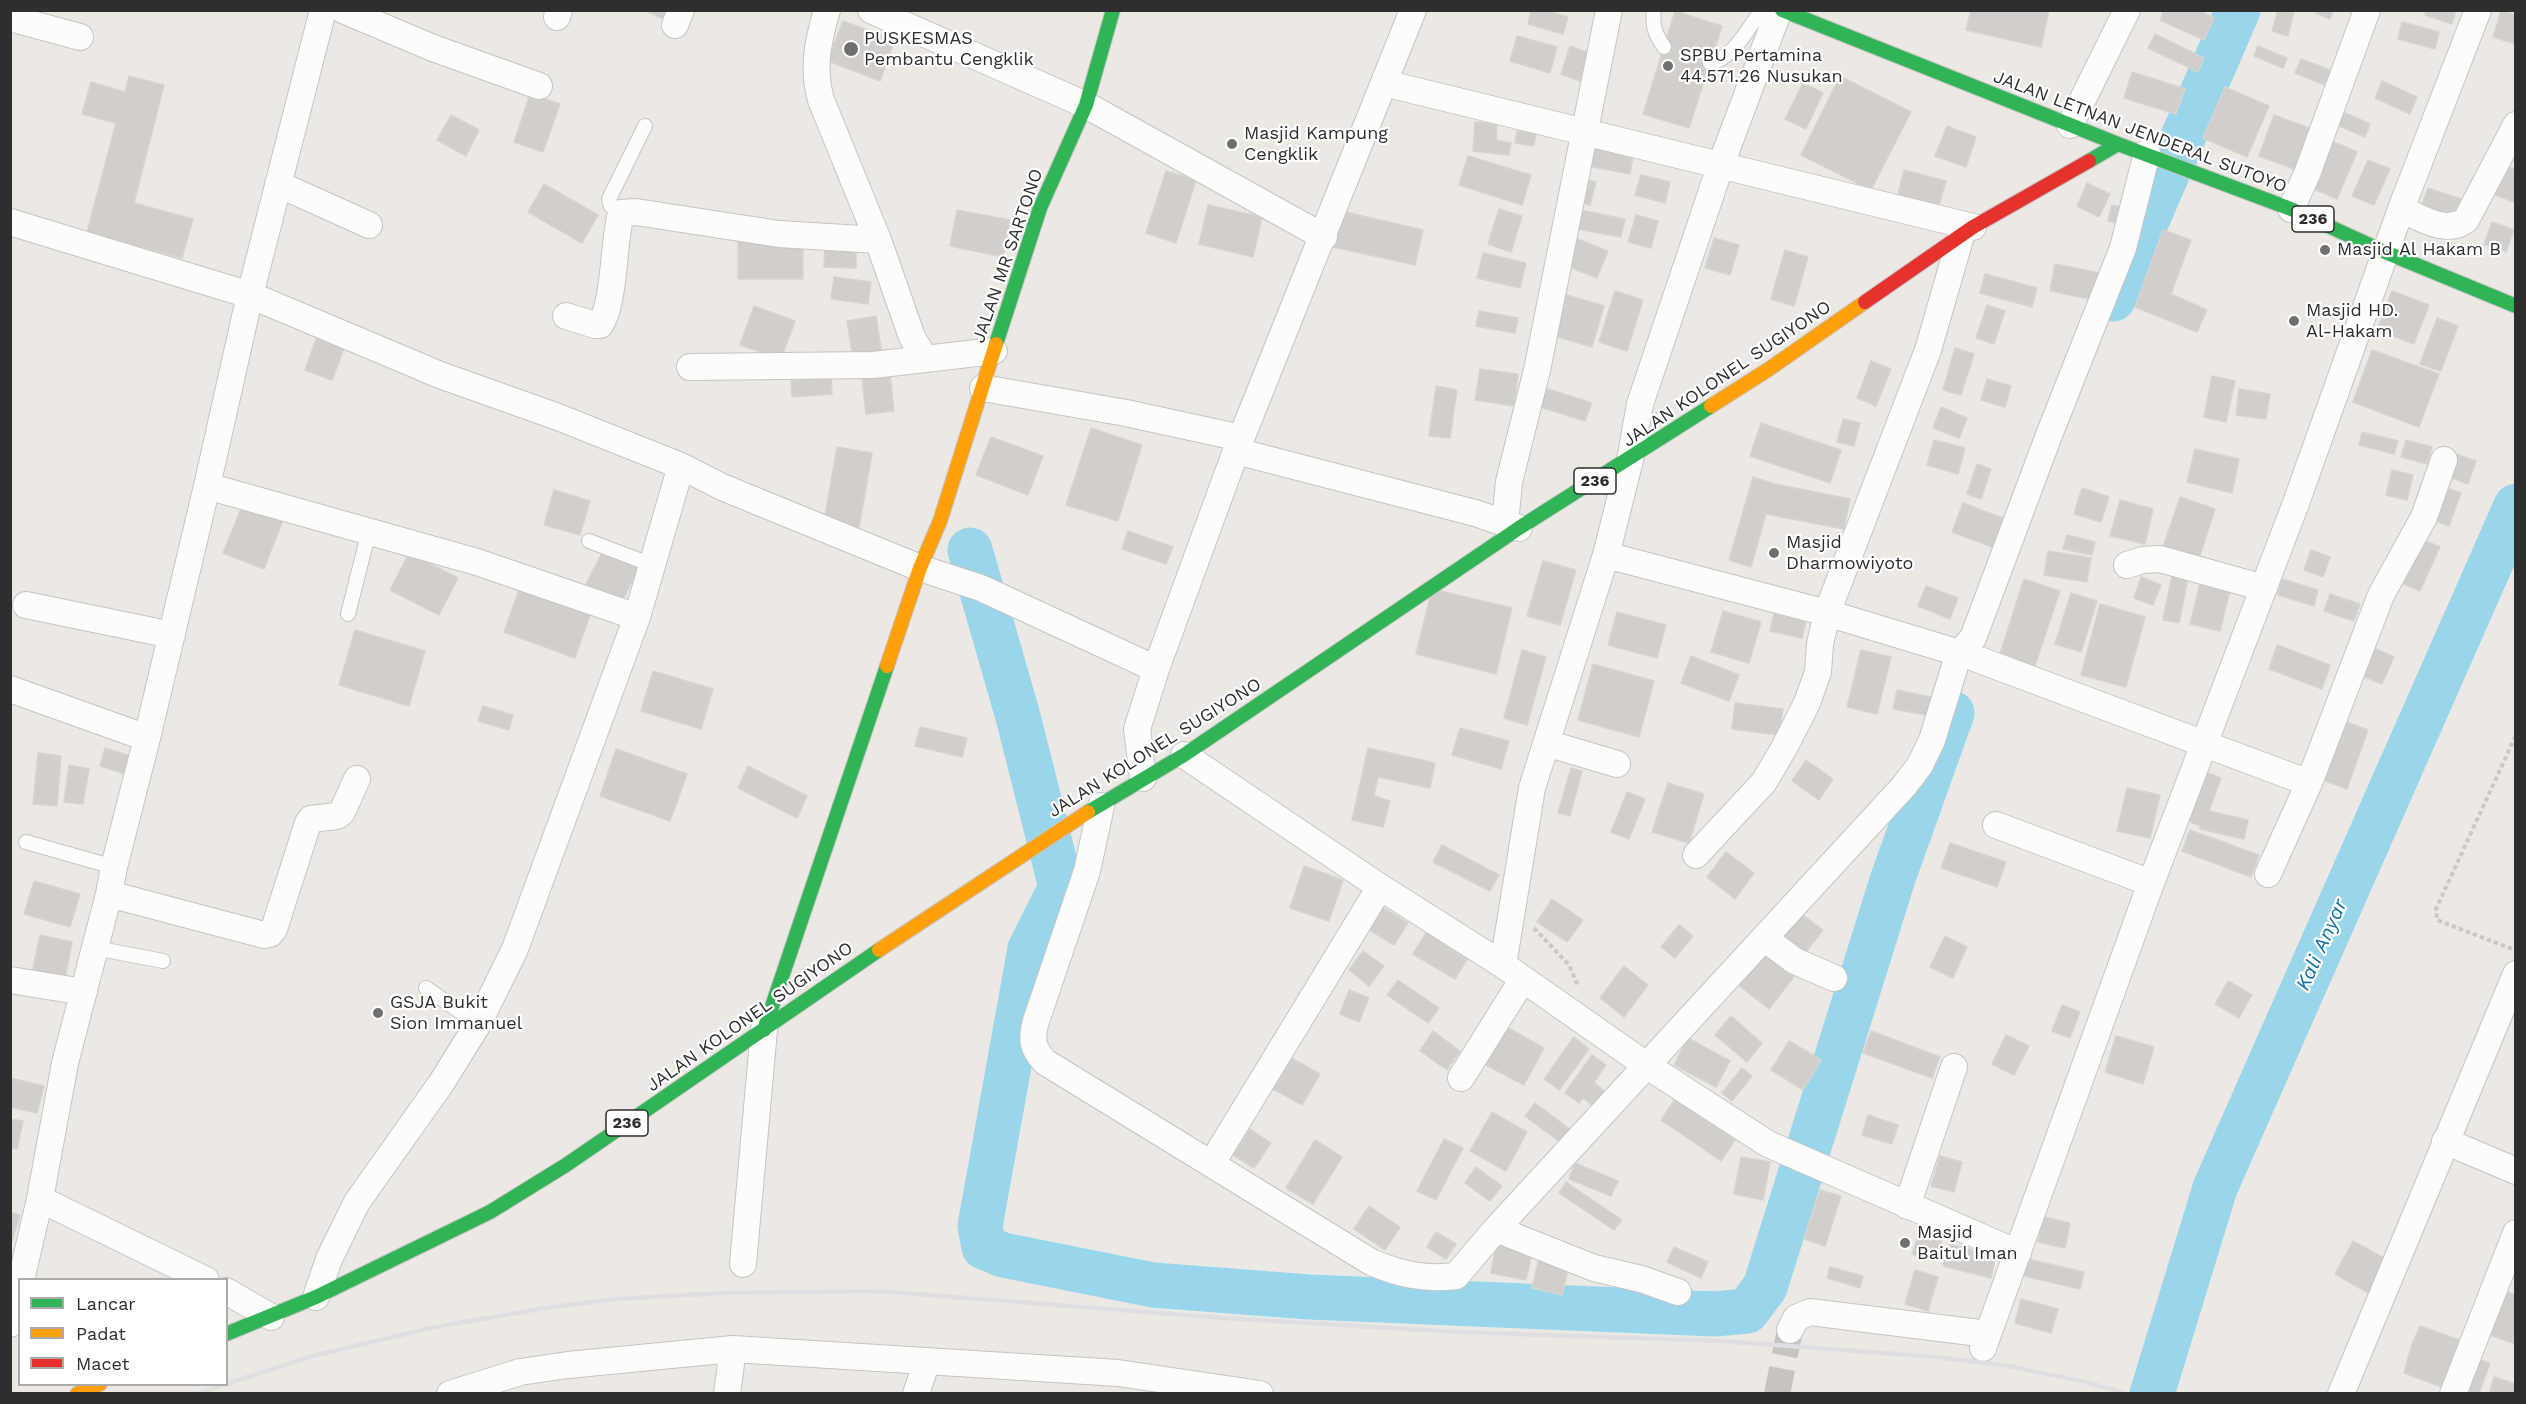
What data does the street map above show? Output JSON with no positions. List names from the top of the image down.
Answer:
{
  "streets": {
    "main road": [
      "JALAN LETNAN JENDERAL SUTOYO",
      "236",
      "JALAN MR SARTONO",
      "JALAN KOLONEL SUGIYONO"
    ]
  },
  "crossings": [
    ["JALAN LETNAN JENDERAL SUTOYO", "JALAN KOLONEL SUGIYONO"],
    ["JALAN MR SARTONO", "JALAN KOLONEL SUGIYONO"]
  ],
  "water": ["Kali Anyar"],
  "places": [
    "PUSKESMAS Pembantu Cengklik",
    "SPBU Pertamina 44.571.26 Nusukan",
    "Masjid Kampung Cengklik",
    "Masjid Al Hakam B",
    "Masjid HD. Al-Hakam",
    "Masjid Dharmowiyoto",
    "GSJA Bukit Sion Immanuel",
    "Masjid Baitul Iman"
  ],
  "legend": ["Lancar", "Padat", "Macet"]
}
